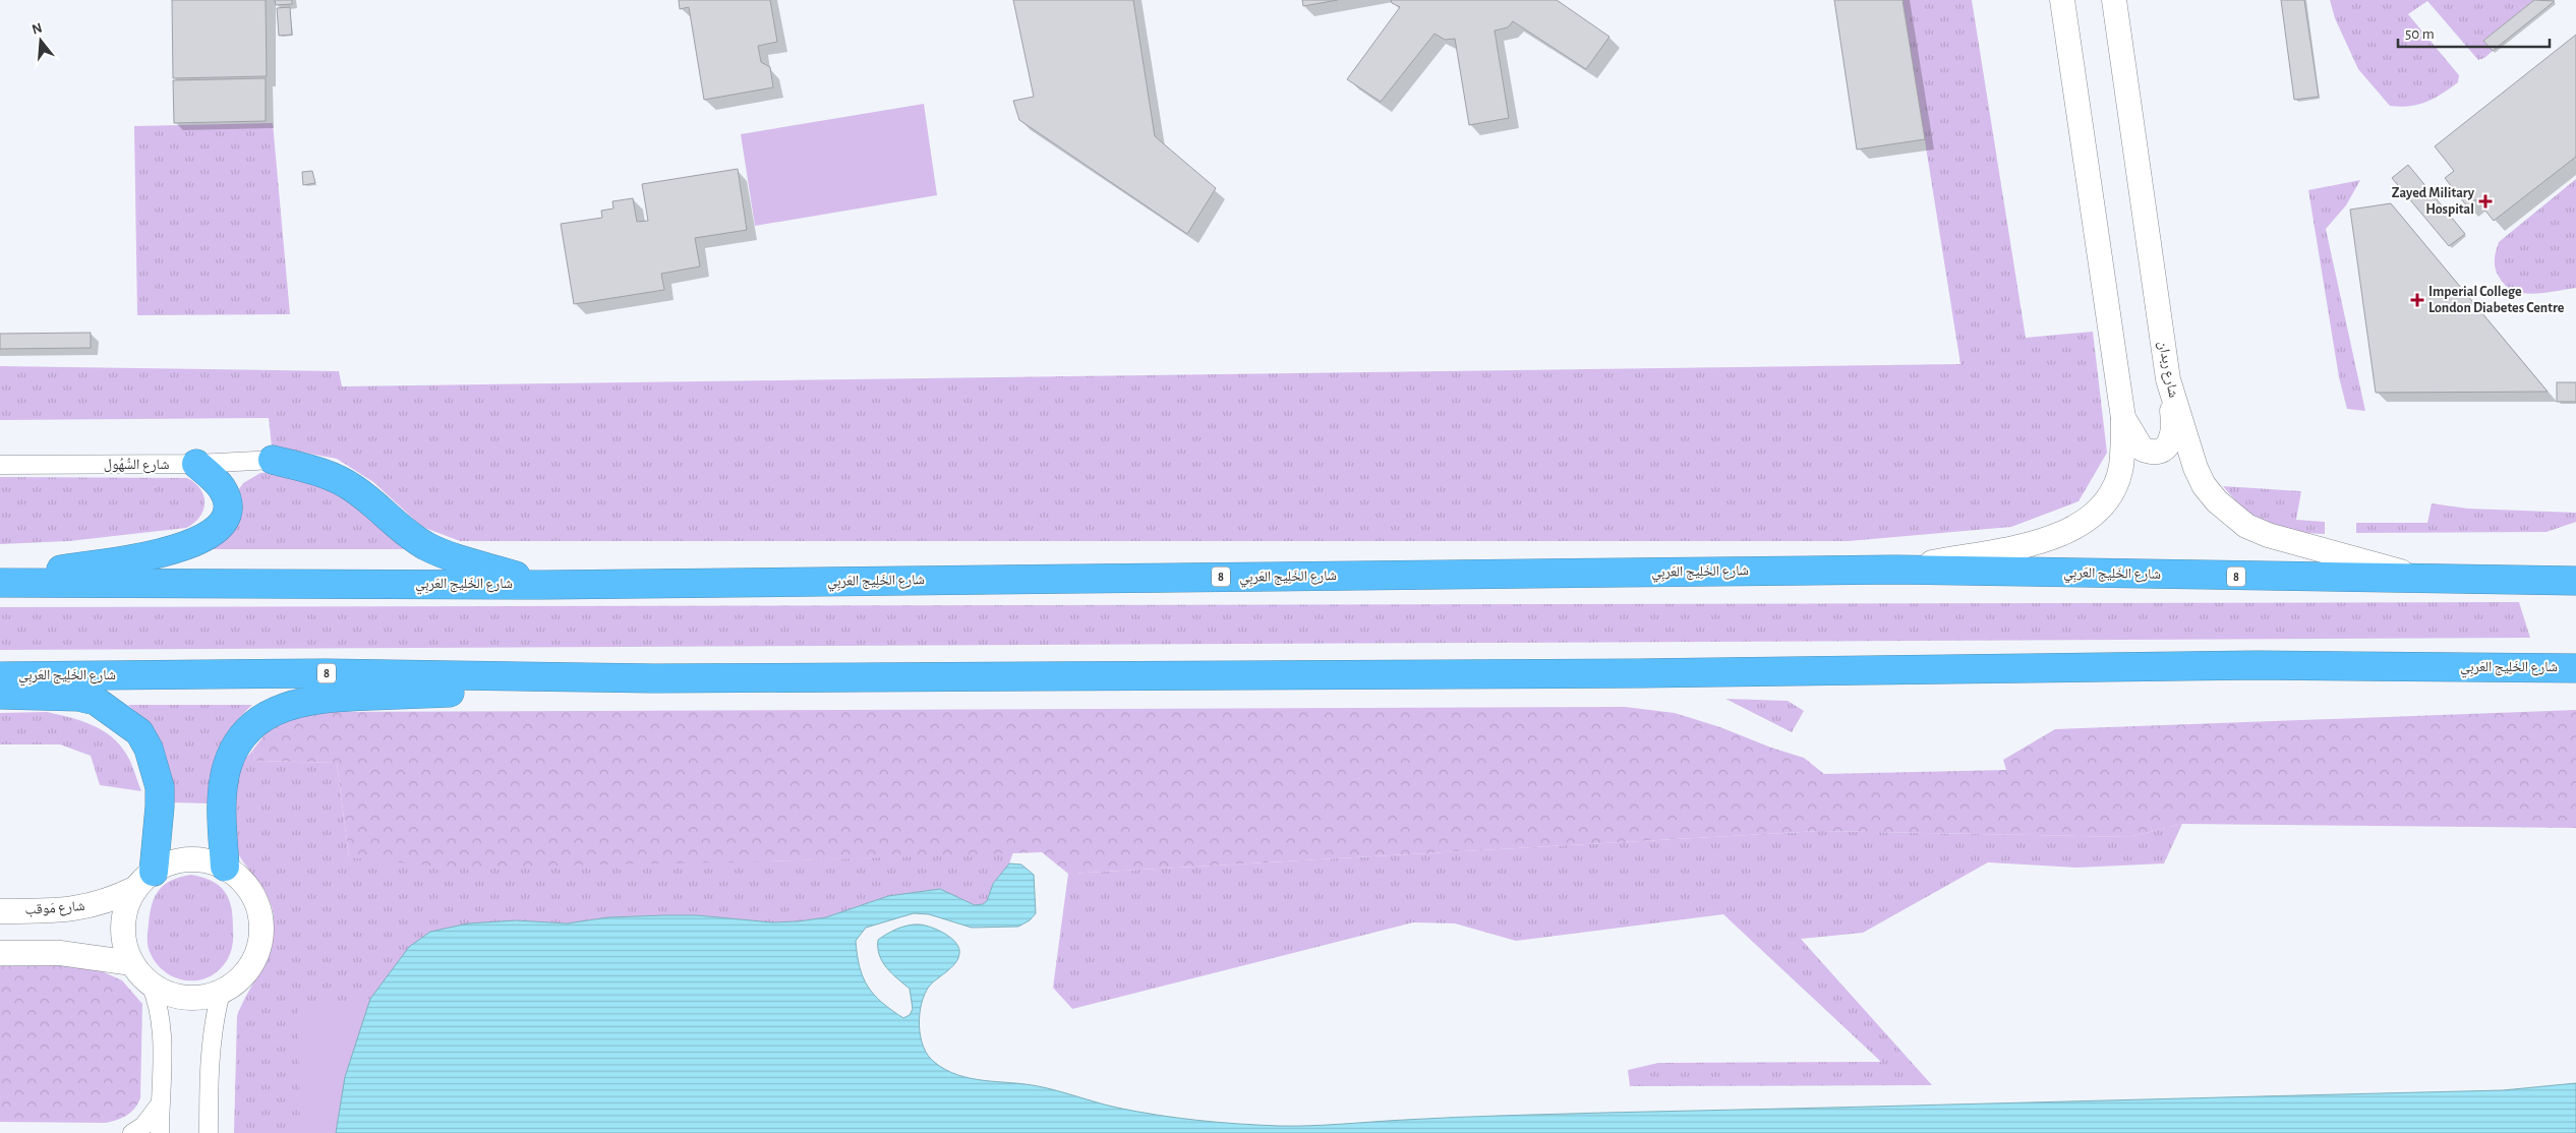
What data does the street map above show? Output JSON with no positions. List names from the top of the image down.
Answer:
{
  "streets": {
    "highway": ["شارع الخَلِيج العَربِي", "8"],
    "main road": ["شارع ربدان", "شارع مَوقب"],
    "street": ["شارع السُّهُول"]
  },
  "crossings": [
    ["شارع ربدان", "شارع الخَلِيج العَربِي"]
  ],
  "places": {
    "health": ["Zayed Military Hospital", "Imperial College London Diabetes Centre"]
  },
  "scale_bar": "50 m",
  "north": "top"
}
